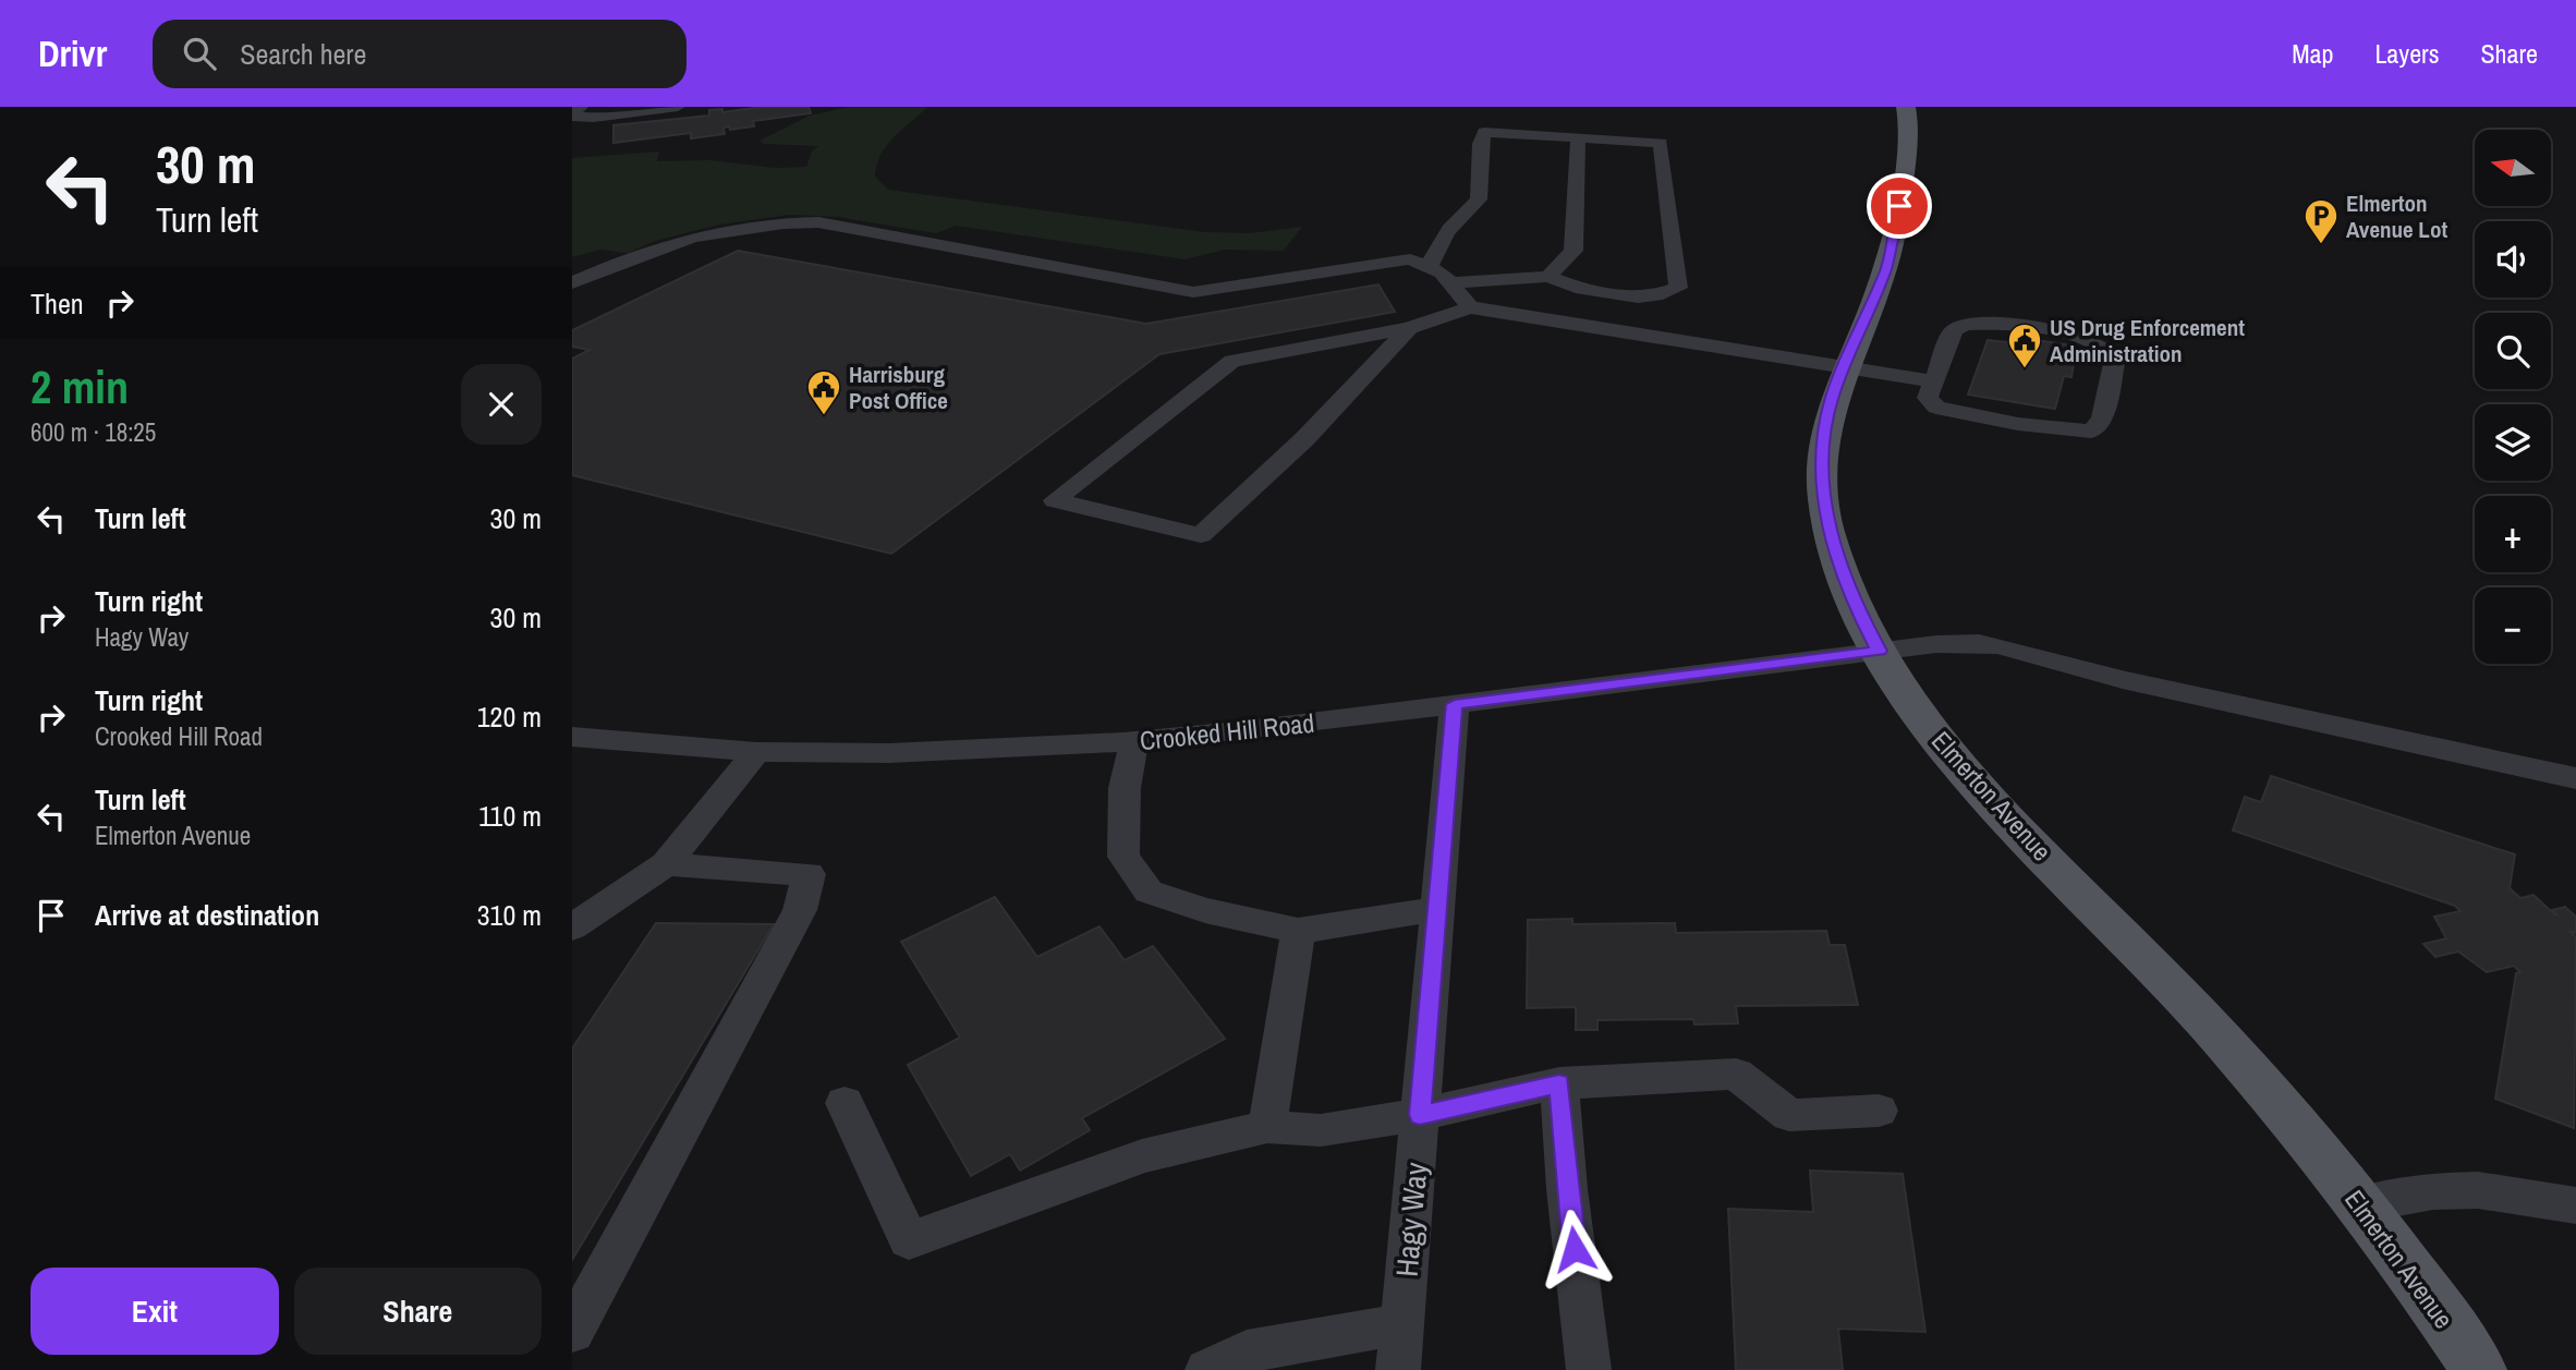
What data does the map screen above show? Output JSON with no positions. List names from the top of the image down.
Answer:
{
  "streets": {
    "main road": ["Elmerton Avenue"],
    "street": ["Crooked Hill Road", "Hagy Way"]
  },
  "crossings": [
    ["Crooked Hill Road", "Elmerton Avenue"],
    ["Crooked Hill Road", "Hagy Way"]
  ],
  "places": {
    "parking": ["Elmerton Avenue Lot"],
    "public building": ["US Drug Enforcement Administration", "Harrisburg Post Office"]
  },
  "north": "left",
  "page": {
    "header": "Drivr",
    "search": "Search here",
    "nav": ["Map", "Layers", "Share"],
    "turn": ["30 m", "Turn left"],
    "map_buttons": ["+", "−"],
    "then": "Then",
    "heading": ["2 min", "600 m · 18:25"],
    "list": [
      {
        "name": "Turn left",
        "value": "30 m"
      },
      {
        "name": "Turn right",
        "note": "Hagy Way",
        "value": "30 m"
      },
      {
        "name": "Turn right",
        "note": "Crooked Hill Road",
        "value": "120 m"
      },
      {
        "name": "Turn left",
        "note": "Elmerton Avenue",
        "value": "110 m"
      },
      {
        "name": "Arrive at destination",
        "value": "310 m"
      }
    ],
    "buttons": ["Exit", "Share"]
  }
}
